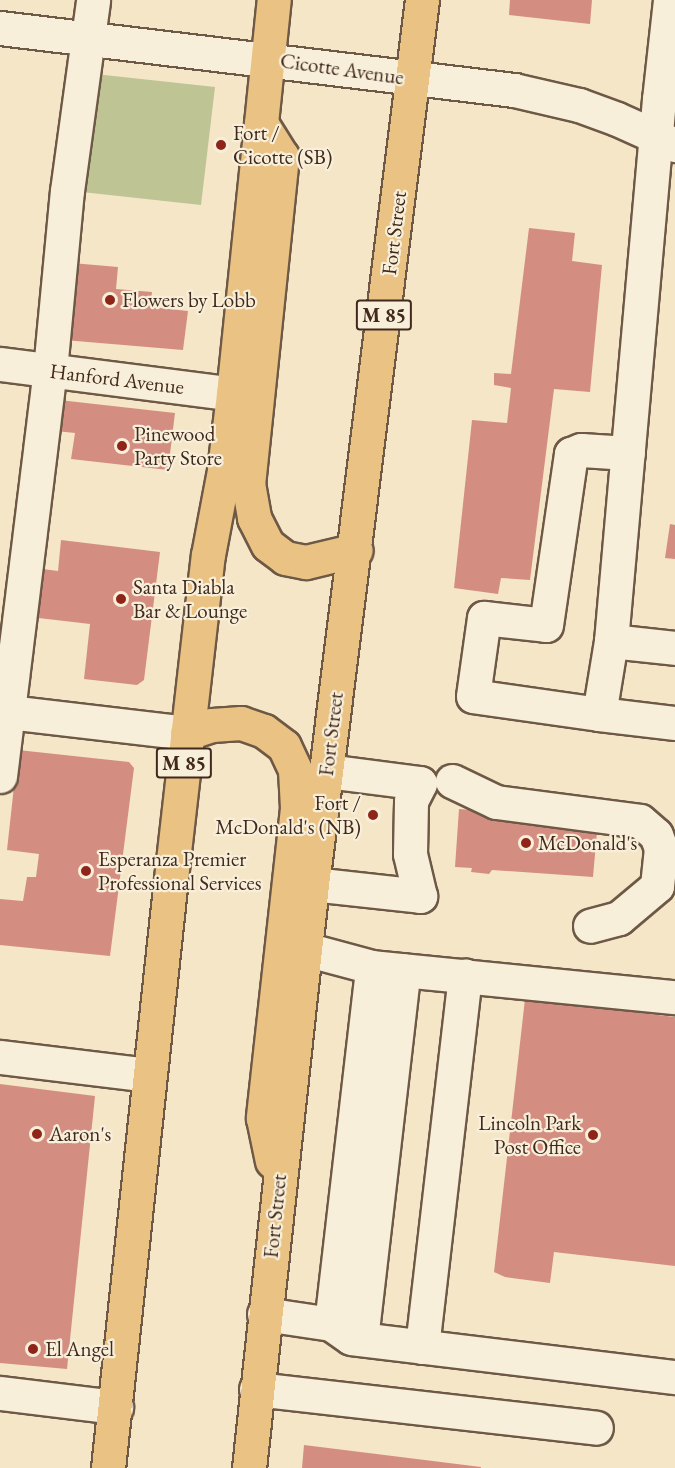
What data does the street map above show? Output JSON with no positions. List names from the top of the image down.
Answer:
{
  "streets": {
    "main road": ["Fort Street", "M 85"],
    "street": ["Cicotte Avenue", "Hanford Avenue"]
  },
  "crossings": [
    ["Cicotte Avenue", "Fort Street"],
    ["Cicotte Avenue", "M 85"],
    ["M 85", "Hanford Avenue"]
  ],
  "places": [
    "Fort / Cicotte (SB)",
    "Flowers by Lobb",
    "Pinewood Party Store",
    "Santa Diabla Bar & Lounge",
    "Fort / McDonald's (NB)",
    "McDonald's",
    "Esperanza Premier Professional Services",
    "Aaron's",
    "Lincoln Park Post Office",
    "El Angel"
  ]
}
